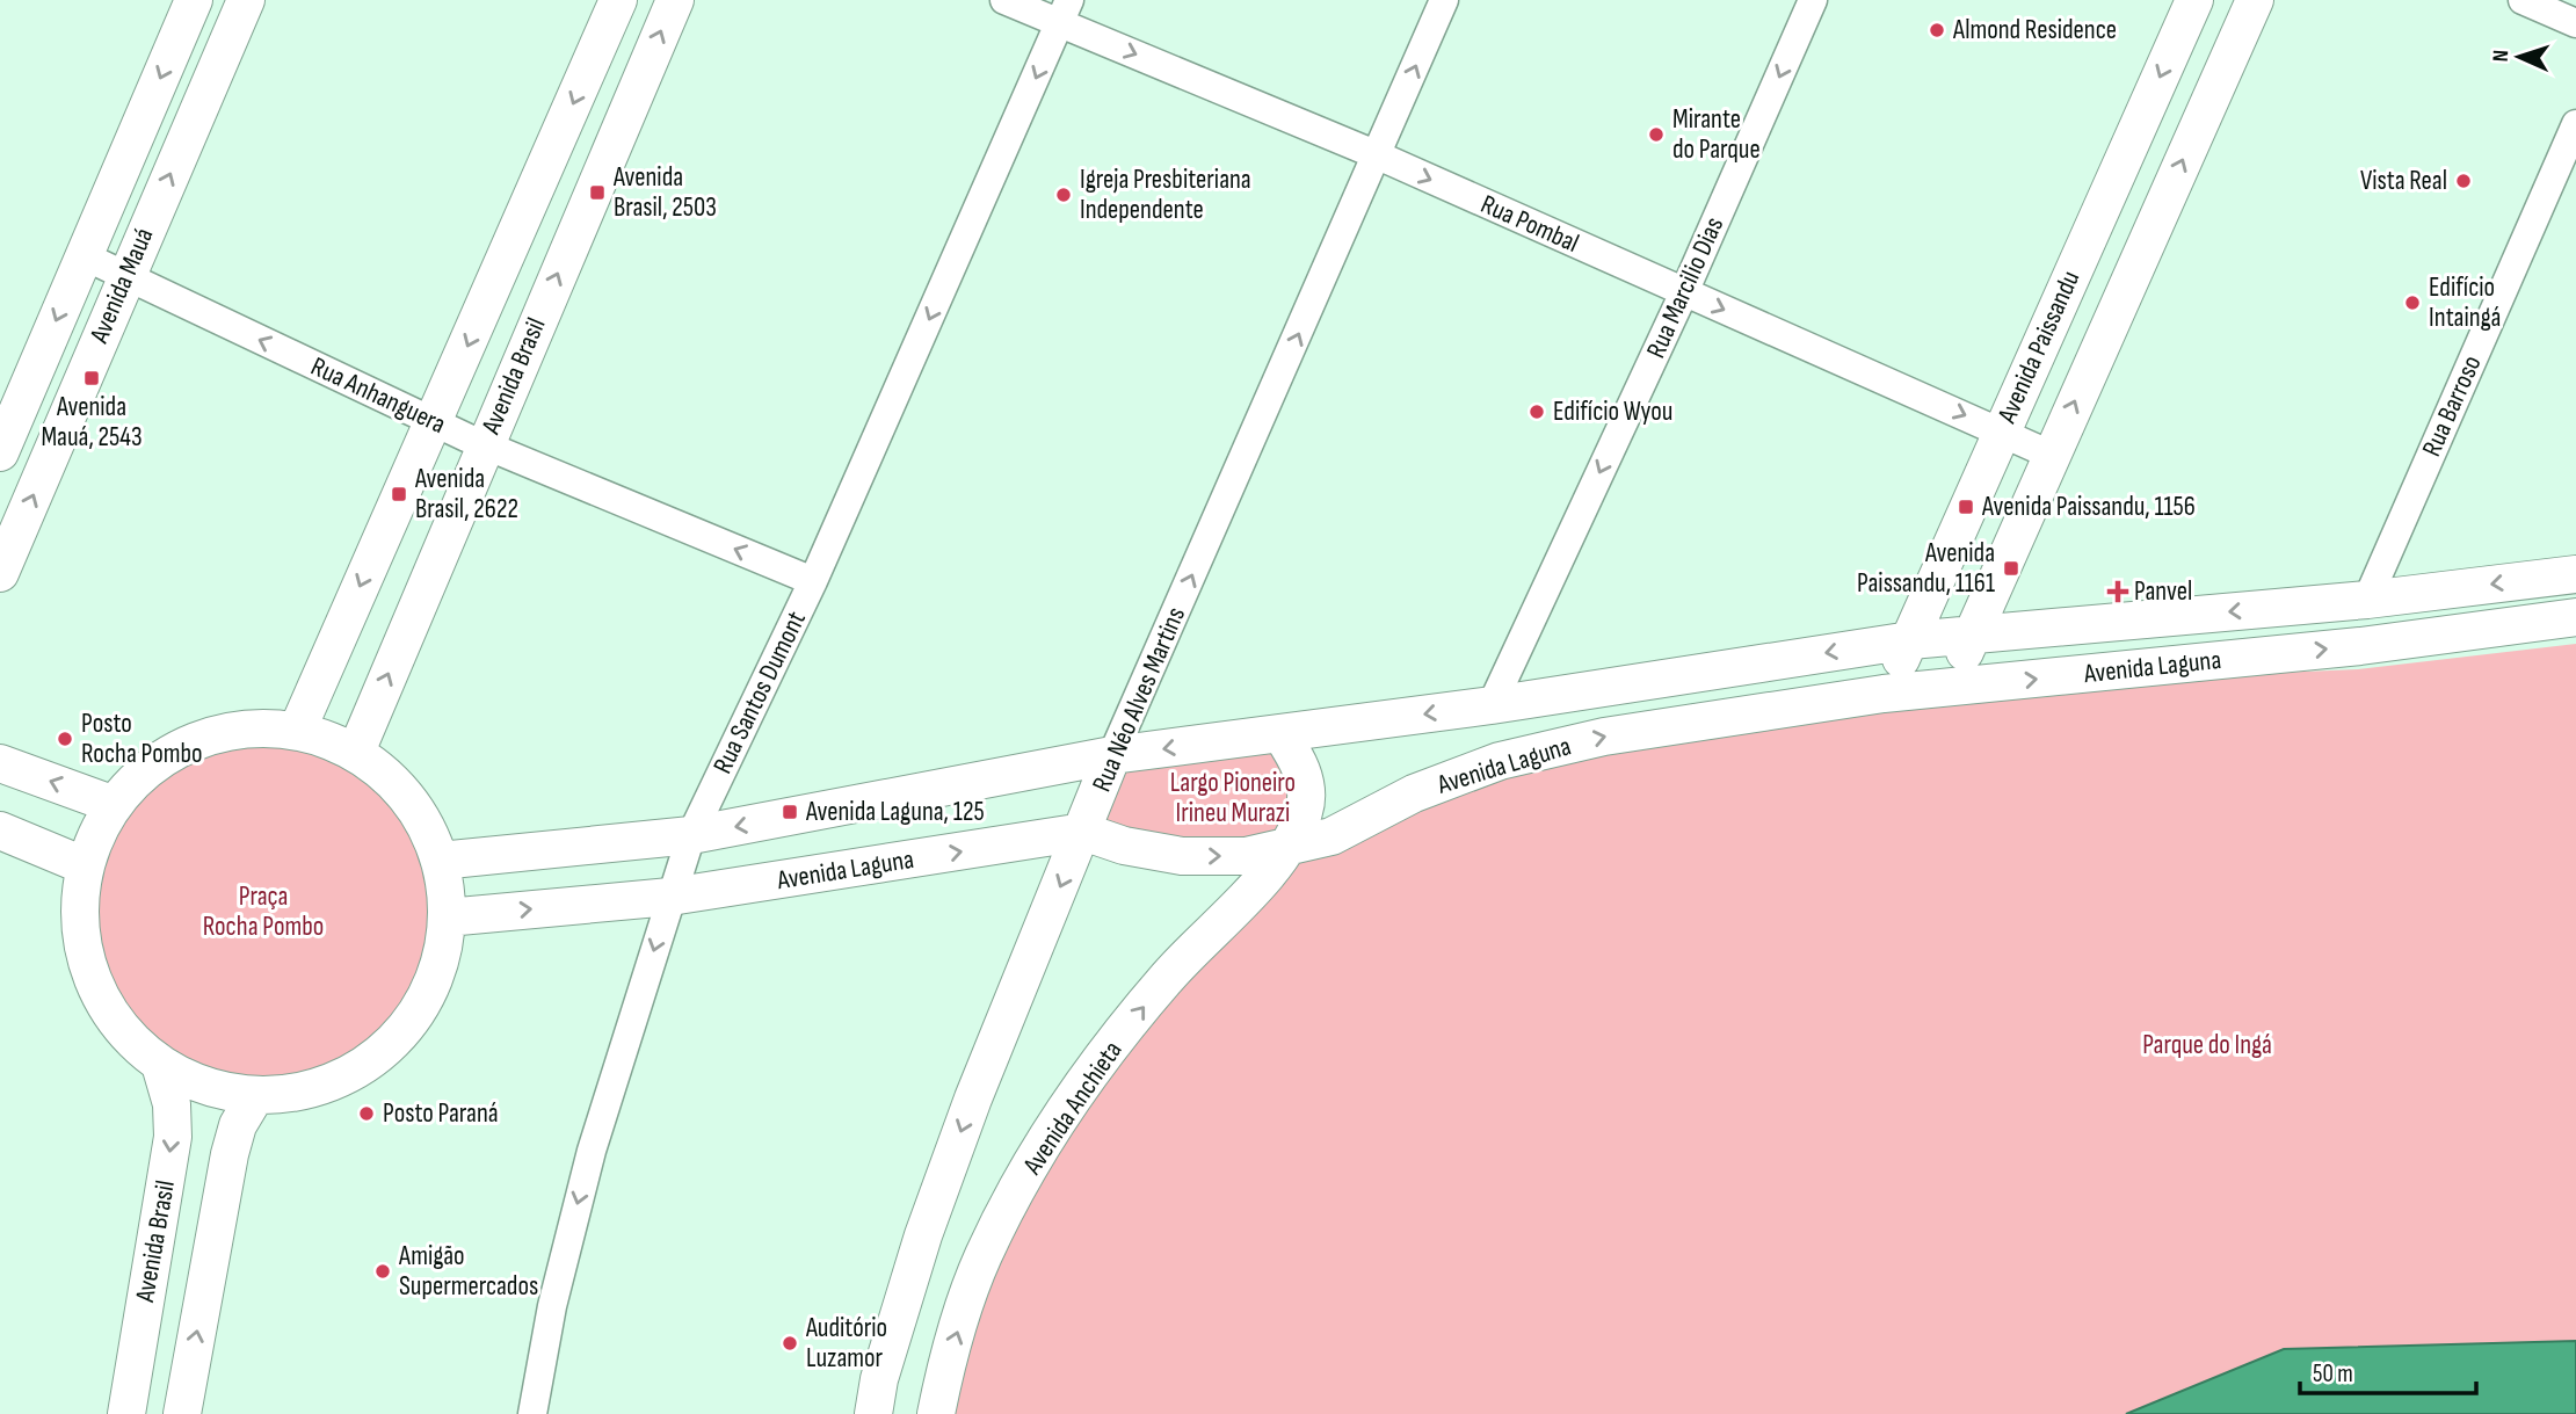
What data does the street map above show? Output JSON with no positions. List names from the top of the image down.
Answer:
{
  "streets": {
    "main road": [
      "Avenida Mauá",
      "Avenida Paissandu",
      "Avenida Brasil",
      "Avenida Laguna",
      "Rua Néo Alves Martins",
      "Avenida Anchieta"
    ],
    "street": [
      "Rua Pombal",
      "Rua Marcilio Dias",
      "Rua Anhanguera",
      "Rua Barroso",
      "Rua Santos Dumont"
    ]
  },
  "crossings": [
    ["Rua Pombal", "Rua Marcilio Dias"],
    ["Rua Pombal", "Avenida Paissandu"],
    ["Rua Pombal", "Rua Santos Dumont"],
    ["Rua Pombal", "Rua Néo Alves Martins"],
    ["Avenida Mauá", "Rua Anhanguera"],
    ["Rua Marcilio Dias", "Avenida Laguna"],
    ["Avenida Paissandu", "Avenida Laguna"],
    ["Avenida Brasil", "Rua Anhanguera"],
    ["Rua Anhanguera", "Rua Santos Dumont"],
    ["Rua Barroso", "Avenida Laguna"],
    ["Avenida Laguna", "Rua Santos Dumont"],
    ["Avenida Laguna", "Rua Néo Alves Martins"],
    ["Avenida Laguna", "Avenida Anchieta"]
  ],
  "one_way": [
    "Rua Pombal",
    "Rua Marcilio Dias",
    "Rua Anhanguera",
    "Rua Santos Dumont",
    "Avenida Anchieta"
  ],
  "parks": ["Largo Pioneiro Irineu Murazi", "Praça Rocha Pombo", "Parque do Ingá"],
  "places": {
    "other": [
      "Almond Residence",
      "Mirante do Parque",
      "Vista Real",
      "Igreja Presbiteriana Independente",
      "Edifício Intaingá",
      "Edifício Wyou",
      "Posto Rocha Pombo",
      "Posto Paraná",
      "Amigão Supermercados",
      "Auditório Luzamor"
    ],
    "transit": [
      "Avenida Brasil, 2503",
      "Avenida Mauá, 2543",
      "Avenida Brasil, 2622",
      "Avenida Paissandu, 1156",
      "Avenida Paissandu, 1161",
      "Avenida Laguna, 125"
    ],
    "health": ["Panvel"]
  },
  "scale_bar": "50 m",
  "north": "left"
}
